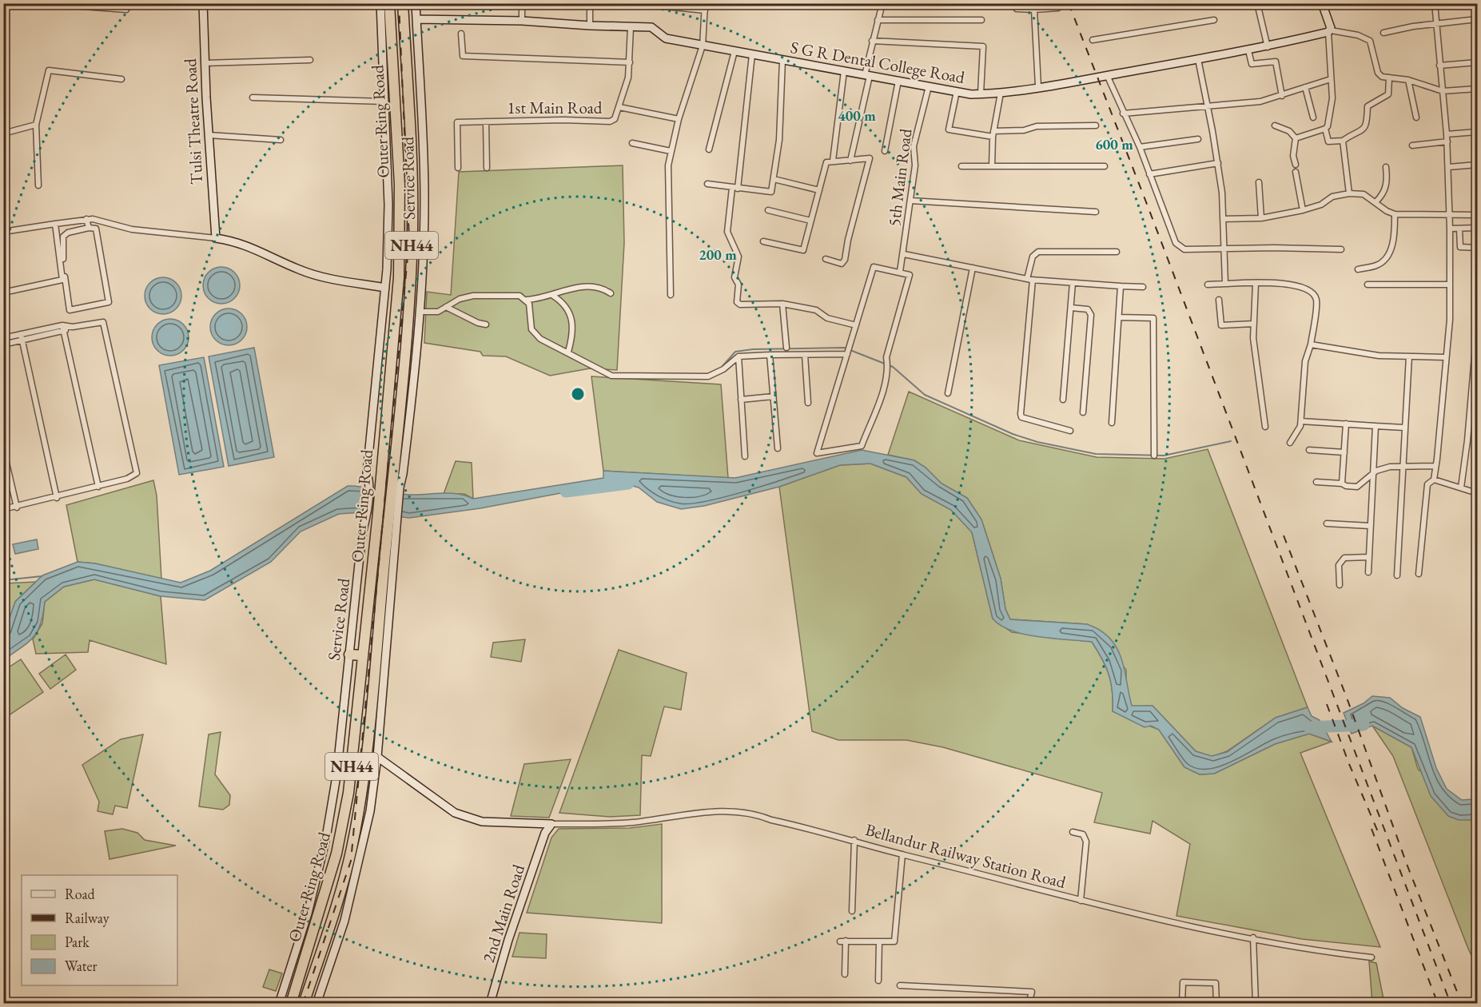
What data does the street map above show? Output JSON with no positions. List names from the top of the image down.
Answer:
{
  "streets": {
    "highway": ["Outer Ring Road", "NH44"],
    "street": [
      "S G R Dental College Road",
      "1st Main Road",
      "Tulsi Theatre Road",
      "5th Main Road",
      "Service Road",
      "Bellandur Railway Station Road",
      "2nd Main Road"
    ]
  },
  "crossings": [
    ["S G R Dental College Road", "1st Main Road"],
    ["S G R Dental College Road", "5th Main Road"],
    ["S G R Dental College Road", "Service Road"],
    ["Outer Ring Road", "Service Road"],
    ["Bellandur Railway Station Road", "2nd Main Road"]
  ],
  "legend": [
    "Road",
    "Railway",
    "Park",
    "Water"
  ],
  "rings": ["400 m", "600 m", "200 m"]
}
